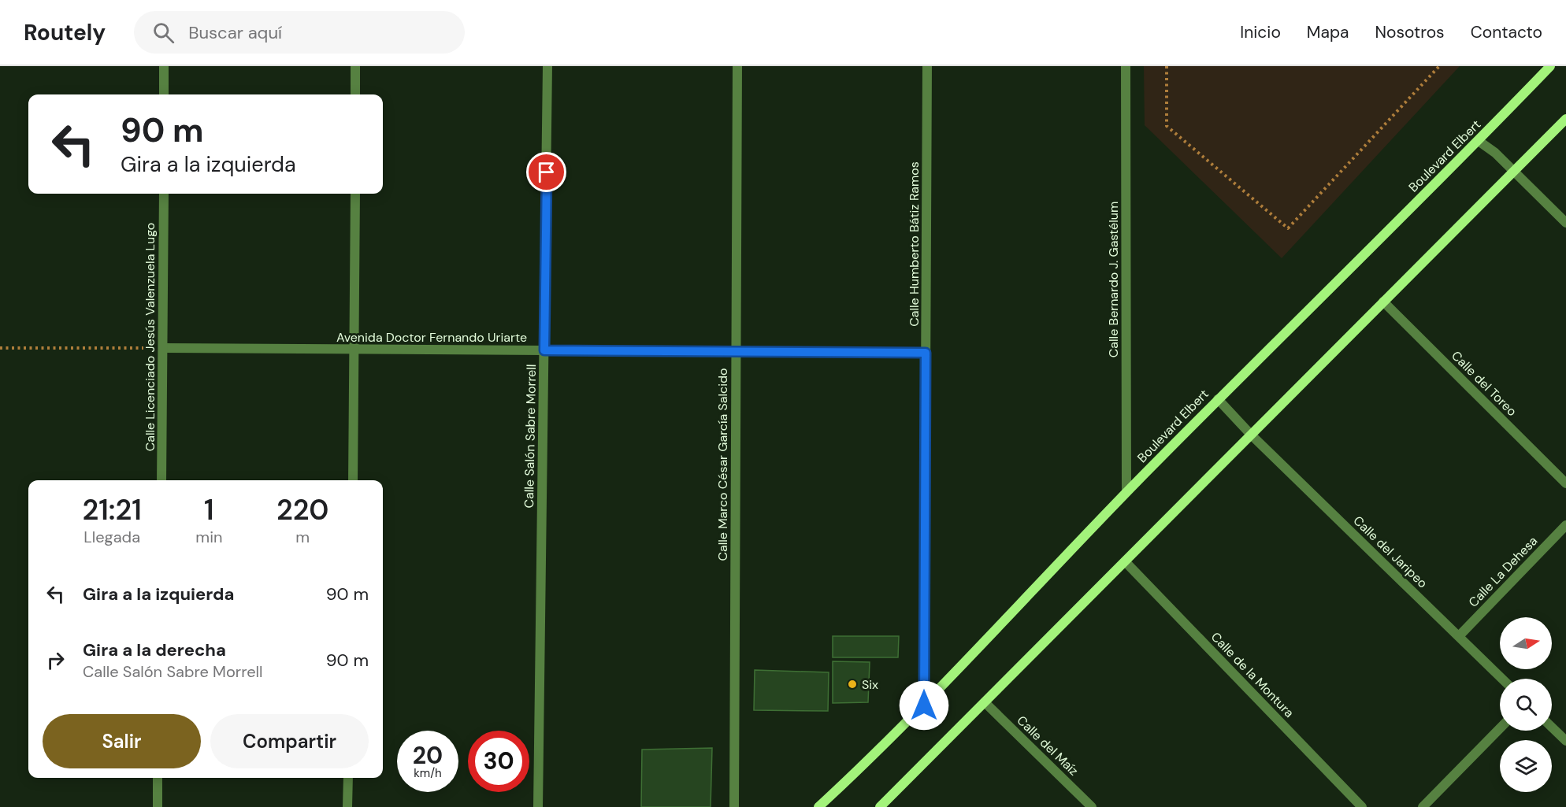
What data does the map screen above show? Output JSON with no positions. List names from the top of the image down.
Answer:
{
  "streets": {
    "street": [
      "Boulevard Elbert",
      "Calle Humberto Bátiz Ramos",
      "Calle Bernardo J. Gastélum",
      "Calle Licenciado Jesús Valenzuela Lugo",
      "Avenida Doctor Fernando Uriarte",
      "Calle del Toreo",
      "Calle Salón Sabre Morrell",
      "Calle Marco César García Salcido",
      "Calle del Jaripeo",
      "Calle La Dehesa",
      "Calle de la Montura",
      "Calle del Maíz"
    ]
  },
  "crossings": [
    ["Boulevard Elbert", "Calle Humberto Bátiz Ramos"],
    ["Boulevard Elbert", "Calle Bernardo J. Gastélum"],
    ["Boulevard Elbert", "Calle del Jaripeo"],
    ["Calle Humberto Bátiz Ramos", "Avenida Doctor Fernando Uriarte"],
    ["Calle Licenciado Jesús Valenzuela Lugo", "Avenida Doctor Fernando Uriarte"],
    ["Avenida Doctor Fernando Uriarte", "Calle Salón Sabre Morrell"],
    ["Avenida Doctor Fernando Uriarte", "Calle Marco César García Salcido"],
    ["Calle del Jaripeo", "Calle La Dehesa"]
  ],
  "places": ["Six"],
  "north": "right",
  "page": {
    "header": "Routely",
    "search": "Buscar aquí",
    "nav": [
      "Inicio",
      "Mapa",
      "Nosotros",
      "Contacto"
    ],
    "turn": ["90 m", "Gira a la izquierda"],
    "eta": [
      "21:21",
      "Llegada",
      "1",
      "min",
      "220",
      "m"
    ],
    "list": [
      {
        "name": "Gira a la izquierda",
        "value": "90 m"
      },
      {
        "name": "Gira a la derecha",
        "note": "Calle Salón Sabre Morrell",
        "value": "90 m"
      }
    ],
    "buttons": ["Salir", "Compartir"],
    "speed": "20 km/h",
    "limit": "30"
  }
}
